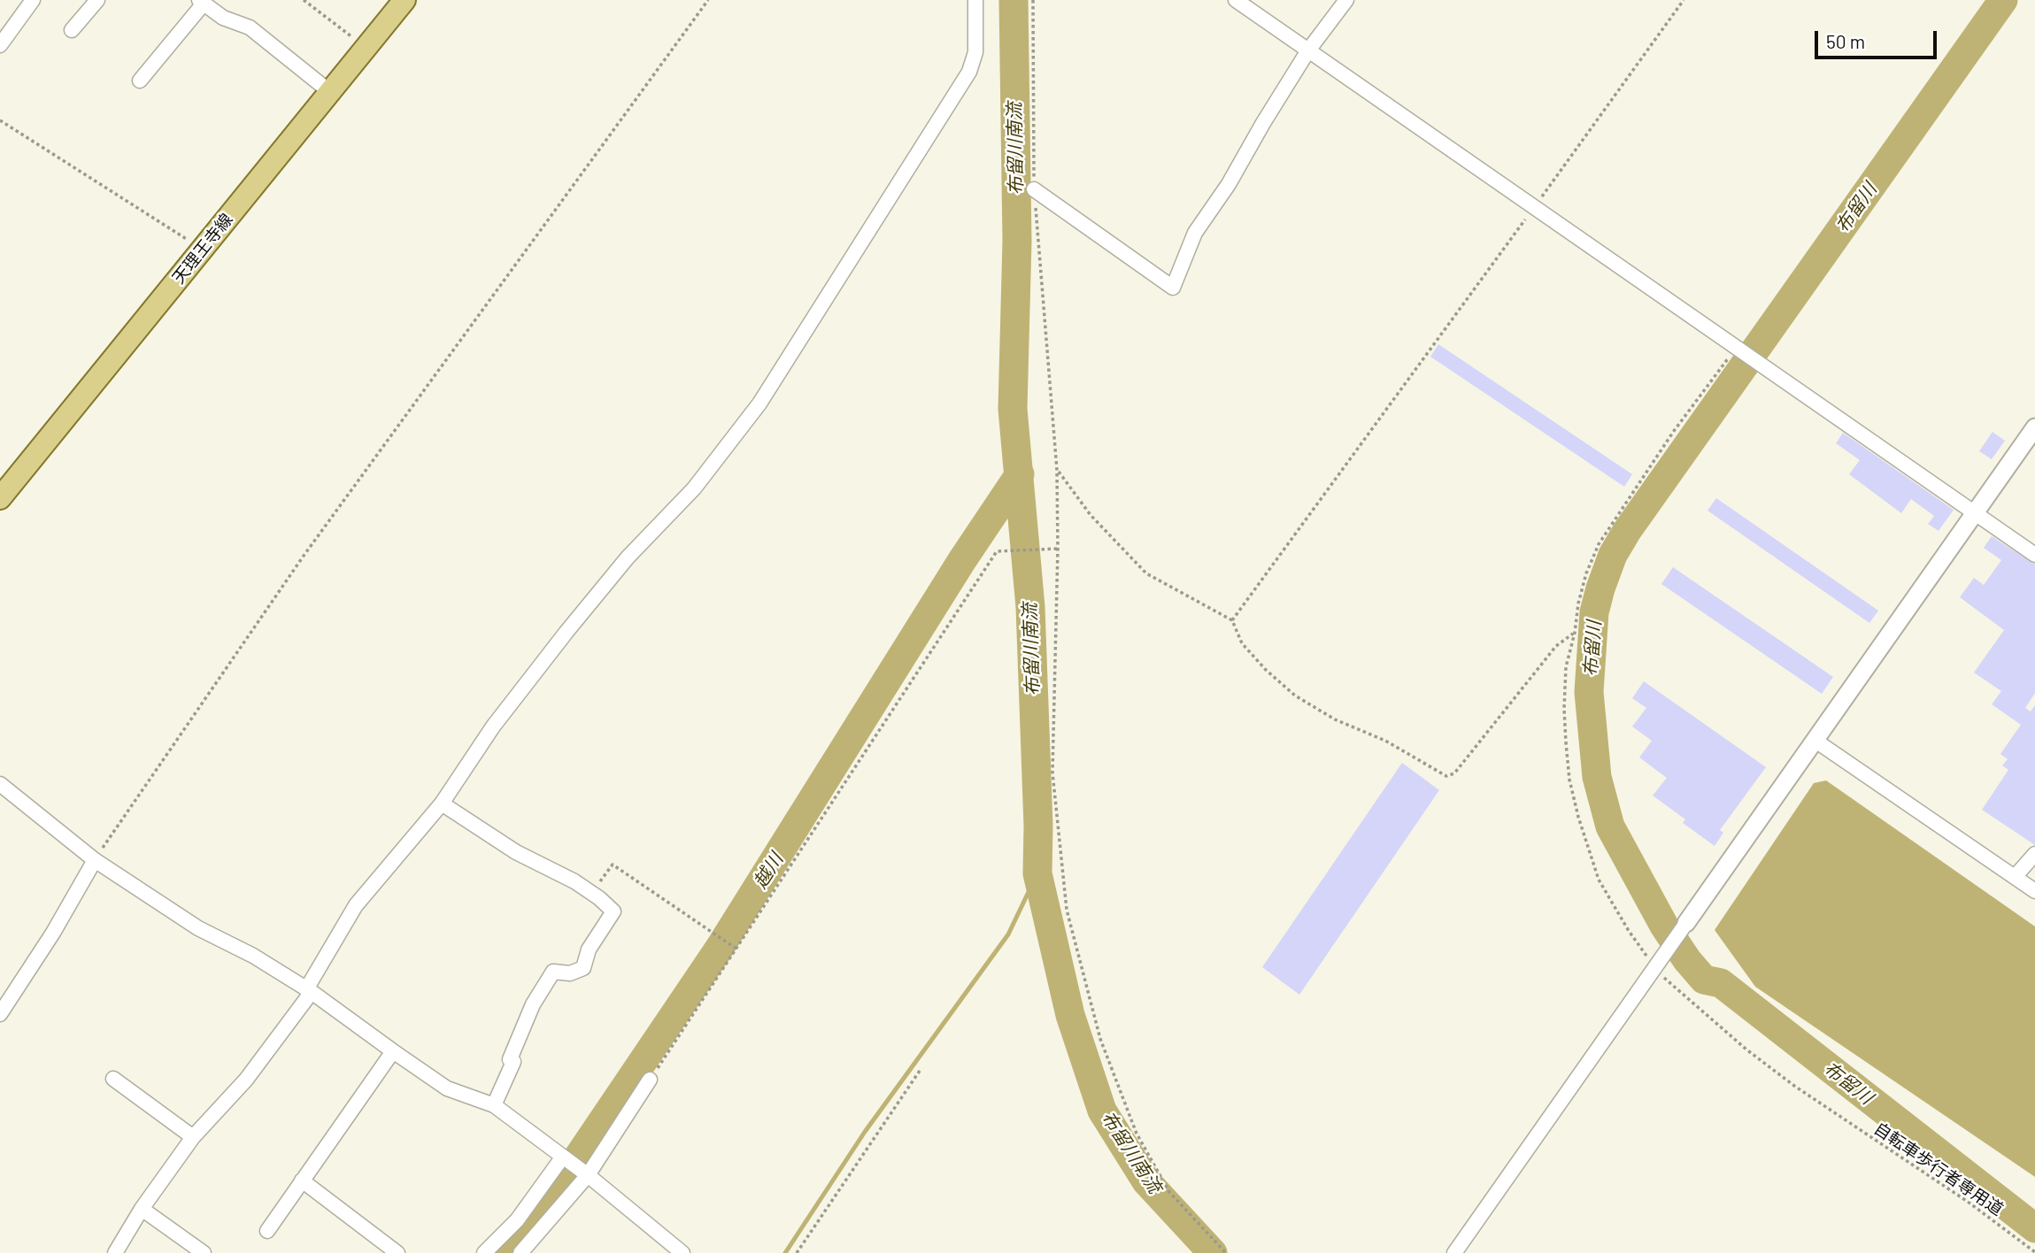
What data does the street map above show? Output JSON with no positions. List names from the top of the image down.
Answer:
{
  "streets": {
    "main road": ["天理王寺線"],
    "path": ["自転車歩行者専用道"]
  },
  "water": ["布留川南流", "布留川", "越川"],
  "scale_bar": "50 m"
}
